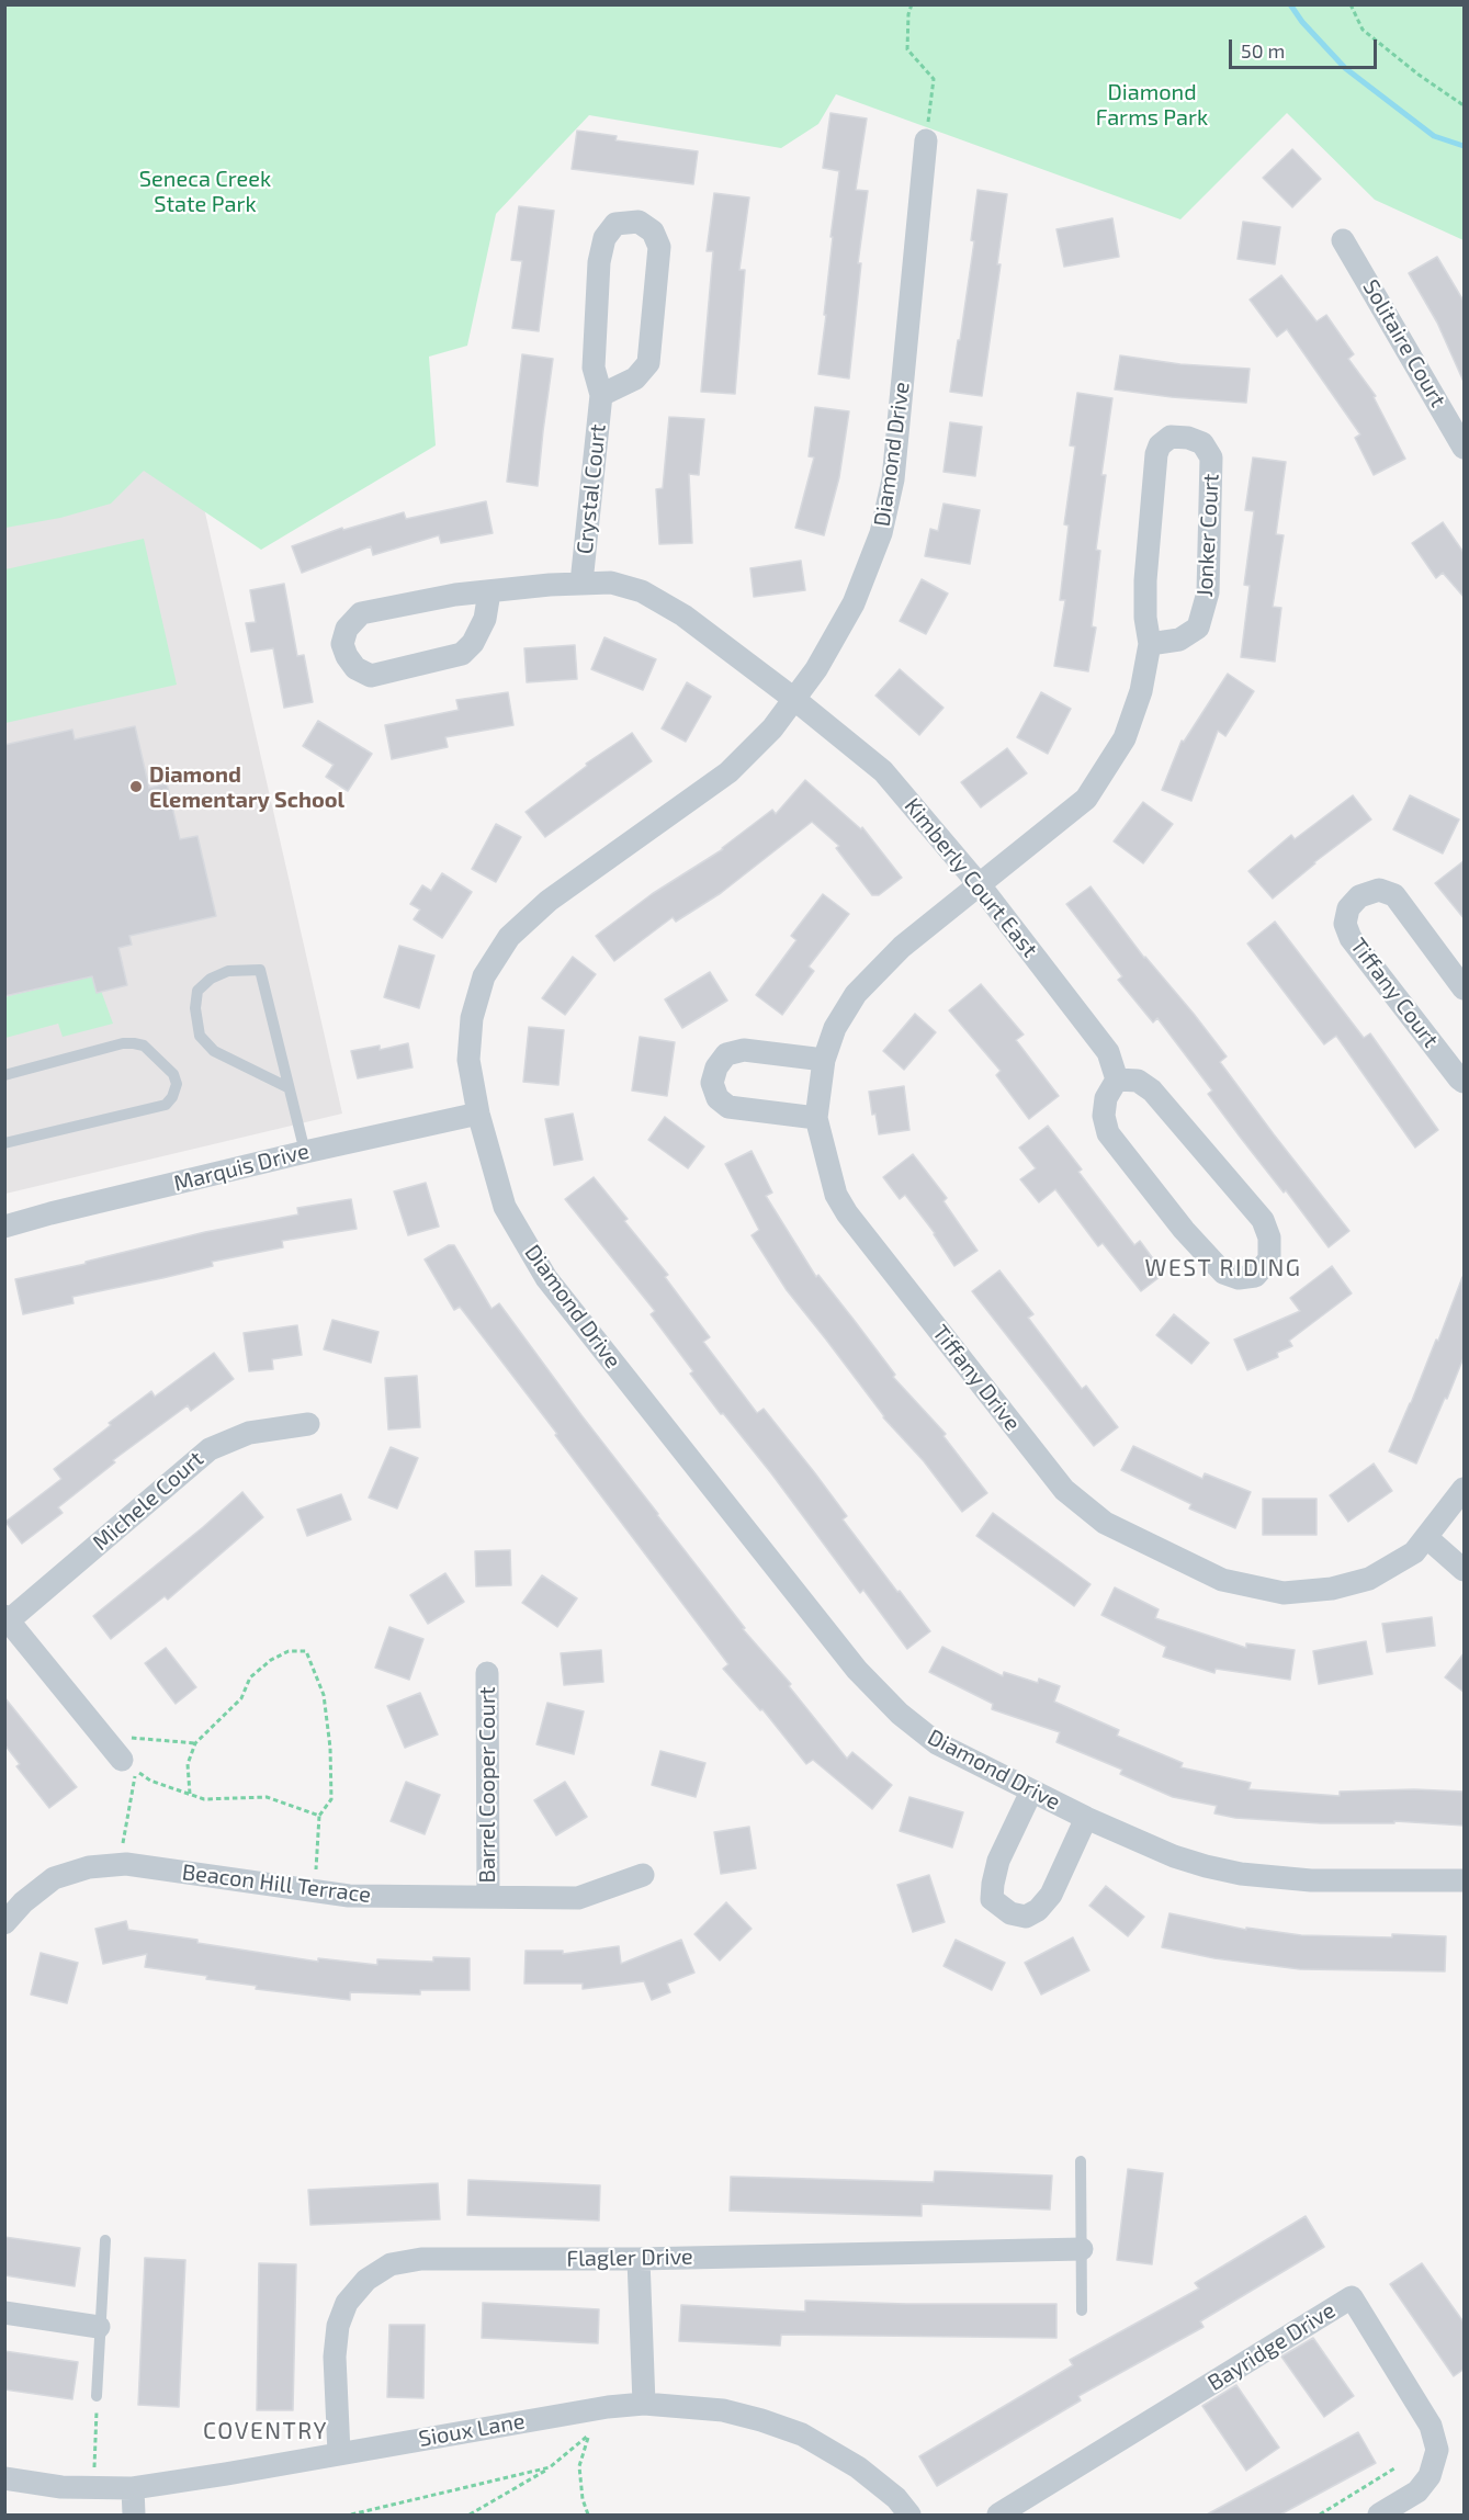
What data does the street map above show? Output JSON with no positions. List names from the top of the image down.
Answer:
{
  "streets": {
    "street": [
      "Solitaire Court",
      "Diamond Drive",
      "Crystal Court",
      "Jonker Court",
      "Kimberly Court East",
      "Tiffany Court",
      "Marquis Drive",
      "Tiffany Drive",
      "Michele Court",
      "Barrel Cooper Court",
      "Beacon Hill Terrace",
      "Flagler Drive",
      "Bayridge Drive",
      "Sioux Lane"
    ]
  },
  "crossings": [
    ["Diamond Drive", "Kimberly Court East"],
    ["Diamond Drive", "Marquis Drive"],
    ["Crystal Court", "Kimberly Court East"],
    ["Jonker Court", "Kimberly Court East"],
    ["Jonker Court", "Tiffany Drive"],
    ["Kimberly Court East", "Tiffany Drive"],
    ["Barrel Cooper Court", "Beacon Hill Terrace"],
    ["Flagler Drive", "Sioux Lane"]
  ],
  "districts": ["WEST RIDING", "COVENTRY"],
  "parks": ["Diamond Farms Park", "Seneca Creek State Park"],
  "places": ["Diamond Elementary School"],
  "scale_bar": "50 m"
}
